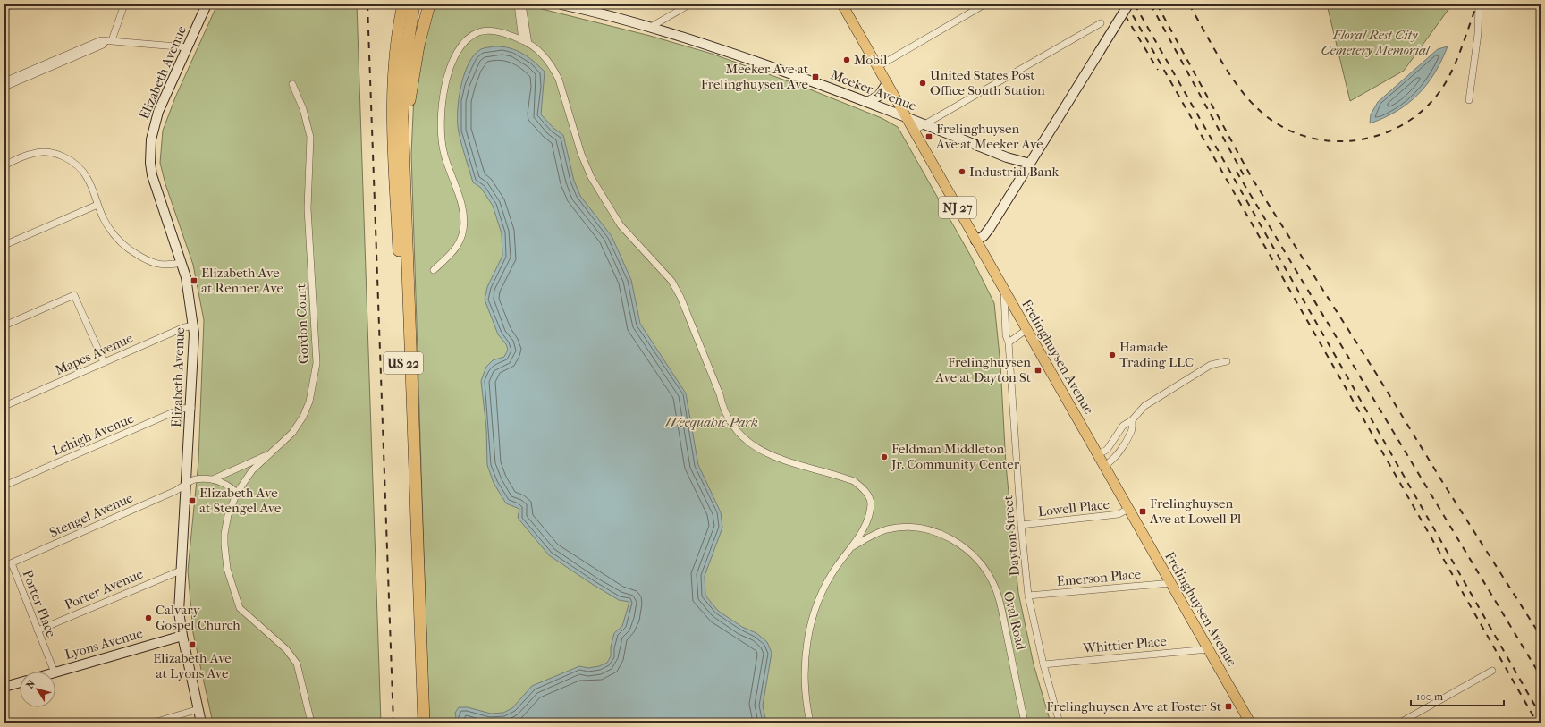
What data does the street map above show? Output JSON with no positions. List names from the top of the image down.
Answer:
{
  "streets": {
    "highway": ["US 22"],
    "main road": [
      "Elizabeth Avenue",
      "Meeker Avenue",
      "NJ 27",
      "Frelinghuysen Avenue",
      "Lyons Avenue"
    ],
    "street": [
      "Gordon Court",
      "Mapes Avenue",
      "Lehigh Avenue",
      "Lowell Place",
      "Stengel Avenue",
      "Dayton Street",
      "Emerson Place",
      "Porter Avenue",
      "Porter Place",
      "Oval Road",
      "Whittier Place"
    ]
  },
  "crossings": [
    ["Elizabeth Avenue", "Mapes Avenue"],
    ["Elizabeth Avenue", "Lehigh Avenue"],
    ["Elizabeth Avenue", "Stengel Avenue"],
    ["Elizabeth Avenue", "Porter Avenue"],
    ["Elizabeth Avenue", "Lyons Avenue"],
    ["Meeker Avenue", "Frelinghuysen Avenue"],
    ["Frelinghuysen Avenue", "Lowell Place"],
    ["Frelinghuysen Avenue", "Dayton Street"],
    ["Frelinghuysen Avenue", "Emerson Place"],
    ["Frelinghuysen Avenue", "Whittier Place"],
    ["Lowell Place", "Dayton Street"],
    ["Stengel Avenue", "Porter Place"],
    ["Dayton Street", "Emerson Place"],
    ["Dayton Street", "Whittier Place"],
    ["Porter Avenue", "Porter Place"]
  ],
  "parks": ["Floral Rest City Cemetery Memorial", "Weequahic Park"],
  "places": {
    "other": [
      "Mobil",
      "United States Post Office South Station",
      "Industrial Bank",
      "Hamade Trading LLC",
      "Feldman Middleton Jr. Community Center",
      "Calvary Gospel Church"
    ],
    "transit": [
      "Meeker Ave at Frelinghuysen Ave",
      "Frelinghuysen Ave at Meeker Ave",
      "Elizabeth Ave at Renner Ave",
      "Frelinghuysen Ave at Dayton St",
      "Elizabeth Ave at Stengel Ave",
      "Frelinghuysen Ave at Lowell Pl",
      "Elizabeth Ave at Lyons Ave",
      "Frelinghuysen Ave at Foster St"
    ]
  },
  "scale_bar": "100 m",
  "north": "top left"
}
